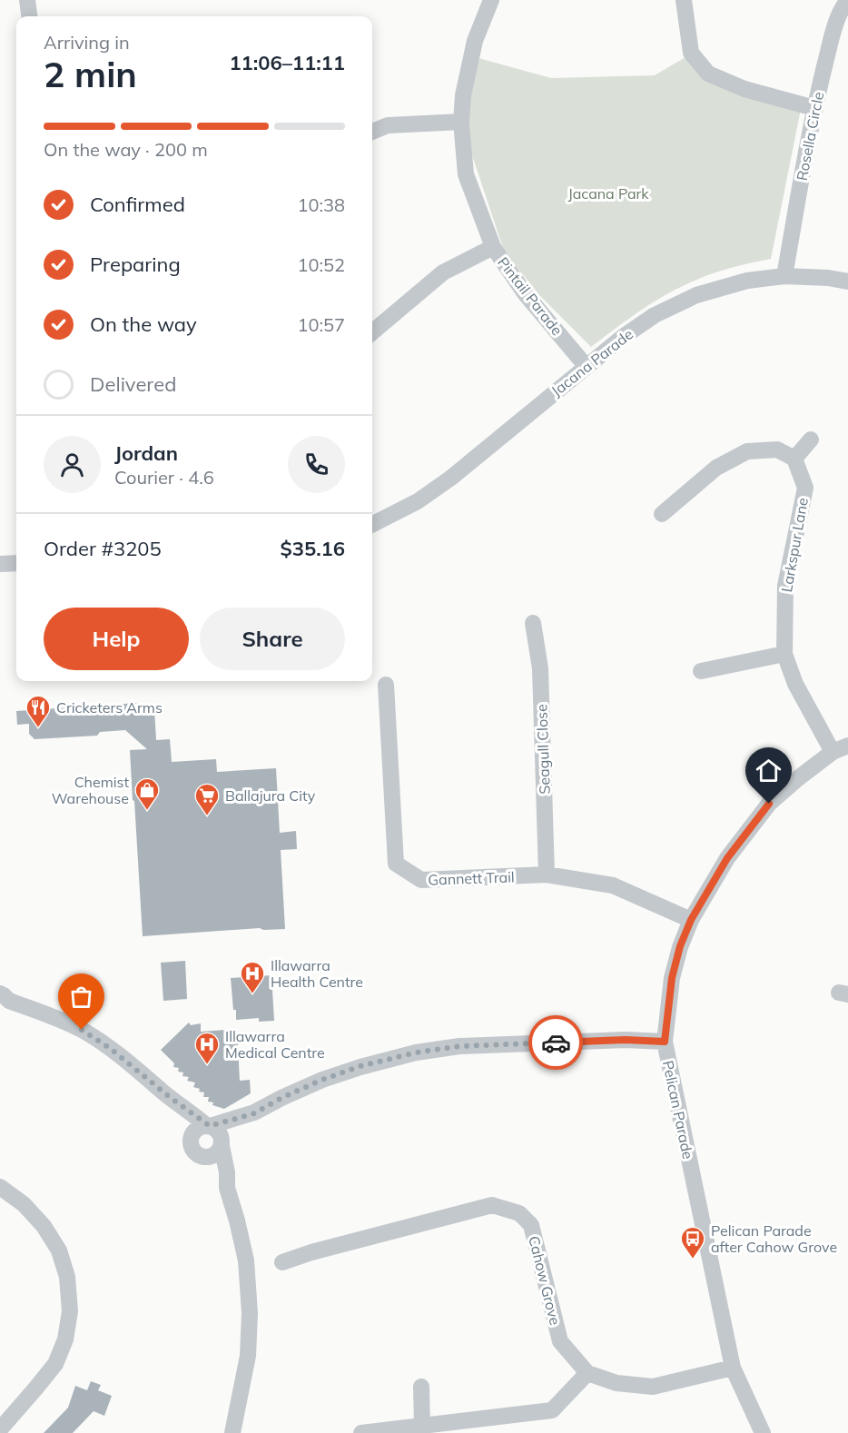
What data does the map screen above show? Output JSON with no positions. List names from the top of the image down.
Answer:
{
  "streets": {
    "street": [
      "Rosella Circle",
      "Pintail Parade",
      "Jacana Parade",
      "Larkspur Lane",
      "Seagull Close",
      "Gannett Trail",
      "Pelican Parade",
      "Cahow Grove"
    ]
  },
  "crossings": [
    ["Rosella Circle", "Jacana Parade"],
    ["Pintail Parade", "Jacana Parade"],
    ["Larkspur Lane", "Pelican Parade"],
    ["Seagull Close", "Gannett Trail"],
    ["Gannett Trail", "Pelican Parade"],
    ["Pelican Parade", "Cahow Grove"]
  ],
  "parks": ["Jacana Park"],
  "places": {
    "restaurant": ["Cricketers Arms"],
    "shop": ["Chemist Warehouse"],
    "supermarket": ["Ballajura City"],
    "hospital": ["Illawarra Health Centre", "Illawarra Medical Centre"],
    "bus stop": ["Pelican Parade after Cahow Grove"]
  },
  "page": {
    "heading": ["2 min", "Arriving in", "11:06–11:11"],
    "panel": [
      "Jordan",
      "Courier · 4.6",
      "Order #3205",
      "$35.16"
    ],
    "bar": "On the way · 200 m",
    "list": [
      ["Confirmed", "10:38"],
      ["Preparing", "10:52"],
      ["On the way", "10:57"],
      "Delivered"
    ],
    "buttons": ["Help", "Share"]
  }
}
